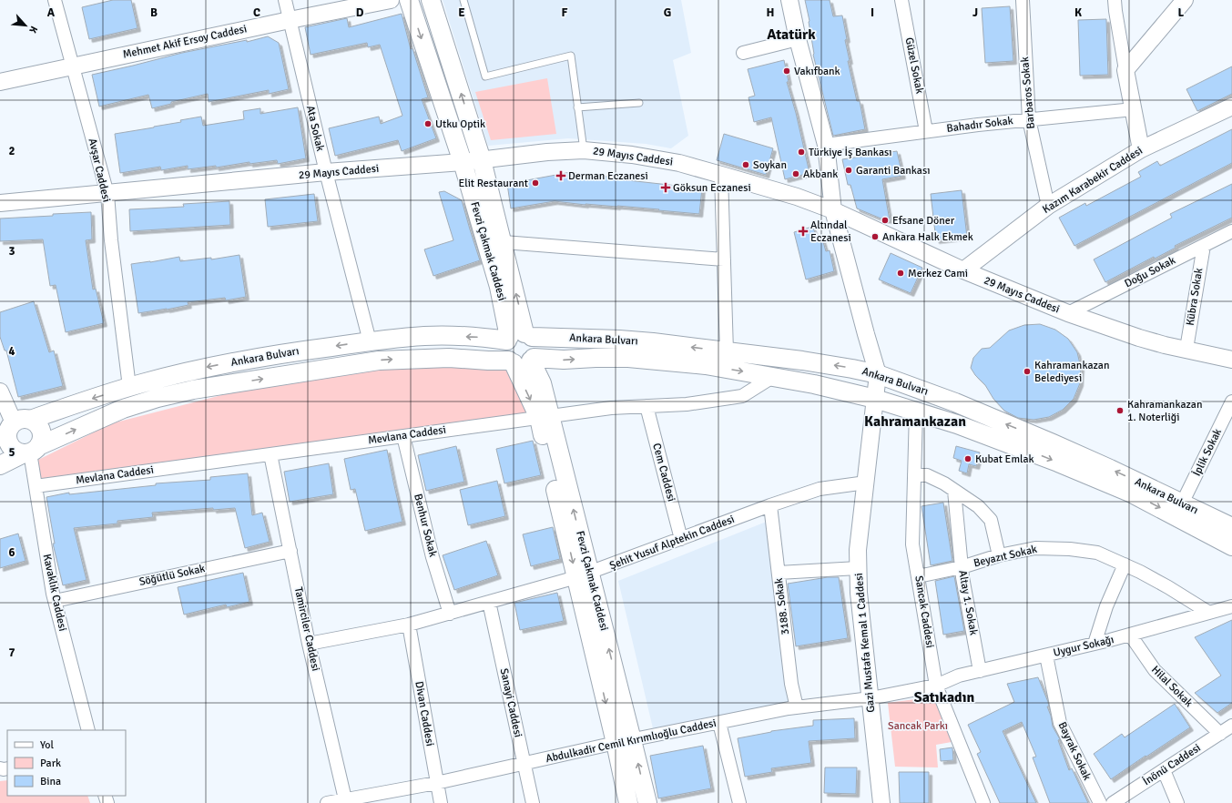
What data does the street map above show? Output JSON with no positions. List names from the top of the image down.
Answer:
{
  "streets": {
    "main road": ["Fevzi Çakmak Caddesi", "Ankara Bulvarı"],
    "street": [
      "Mehmet Akif Ersoy Caddesi",
      "Güzel Sokak",
      "Barbaros Sokak",
      "Bahadır Sokak",
      "Ata Sokak",
      "29 Mayıs Caddesi",
      "Avşar Caddesi",
      "Kazım Karabekir Caddesi",
      "Doğu Sokak",
      "Kübra Sokak",
      "Mevlana Caddesi",
      "İplik Sokak",
      "Cem Caddesi",
      "Benhur Sokak",
      "Şehit Yusuf Alptekin Caddesi",
      "Beyazıt Sokak",
      "Söğütlü Sokak",
      "Kavaklık Caddesi",
      "Altay 1. Sokak",
      "3188. Sokak",
      "Sancak Caddesi",
      "Tamirciler Caddesi",
      "Gazi Mustafa Kemal 1 Caddesi",
      "Uygur Sokağı",
      "Hilal Sokak",
      "Sanayi Caddesi",
      "Divan Caddesi",
      "Abdulkadir Cemil Kırımlıoğlu Caddesi",
      "Bayrak Sokak",
      "İnönü Caddesi"
    ]
  },
  "crossings": [
    ["Mehmet Akif Ersoy Caddesi", "Ata Sokak"],
    ["Mehmet Akif Ersoy Caddesi", "Avşar Caddesi"],
    ["Güzel Sokak", "Bahadır Sokak"],
    ["Barbaros Sokak", "Bahadır Sokak"],
    ["Barbaros Sokak", "Kazım Karabekir Caddesi"],
    ["Ata Sokak", "29 Mayıs Caddesi"],
    ["Ata Sokak", "Ankara Bulvarı"],
    ["29 Mayıs Caddesi", "Avşar Caddesi"],
    ["29 Mayıs Caddesi", "Kazım Karabekir Caddesi"],
    ["29 Mayıs Caddesi", "Fevzi Çakmak Caddesi"],
    ["29 Mayıs Caddesi", "Doğu Sokak"],
    ["29 Mayıs Caddesi", "Kübra Sokak"],
    ["Avşar Caddesi", "Ankara Bulvarı"],
    ["Fevzi Çakmak Caddesi", "Ankara Bulvarı"],
    ["Fevzi Çakmak Caddesi", "Mevlana Caddesi"],
    ["Fevzi Çakmak Caddesi", "Şehit Yusuf Alptekin Caddesi"],
    ["Fevzi Çakmak Caddesi", "Abdulkadir Cemil Kırımlıoğlu Caddesi"],
    ["Doğu Sokak", "Kübra Sokak"],
    ["Ankara Bulvarı", "Mevlana Caddesi"],
    ["Ankara Bulvarı", "İplik Sokak"],
    ["Ankara Bulvarı", "Kavaklık Caddesi"],
    ["Ankara Bulvarı", "Sancak Caddesi"],
    ["Ankara Bulvarı", "Gazi Mustafa Kemal 1 Caddesi"],
    ["Mevlana Caddesi", "Cem Caddesi"],
    ["Mevlana Caddesi", "Benhur Sokak"],
    ["Mevlana Caddesi", "Kavaklık Caddesi"],
    ["Mevlana Caddesi", "Tamirciler Caddesi"],
    ["Cem Caddesi", "Şehit Yusuf Alptekin Caddesi"],
    ["Benhur Sokak", "Şehit Yusuf Alptekin Caddesi"],
    ["Şehit Yusuf Alptekin Caddesi", "3188. Sokak"],
    ["Şehit Yusuf Alptekin Caddesi", "Tamirciler Caddesi"],
    ["Şehit Yusuf Alptekin Caddesi", "Gazi Mustafa Kemal 1 Caddesi"],
    ["Şehit Yusuf Alptekin Caddesi", "Sanayi Caddesi"],
    ["Şehit Yusuf Alptekin Caddesi", "Divan Caddesi"],
    ["Beyazıt Sokak", "Altay 1. Sokak"],
    ["Beyazıt Sokak", "Sancak Caddesi"],
    ["Beyazıt Sokak", "Uygur Sokağı"],
    ["Söğütlü Sokak", "Kavaklık Caddesi"],
    ["Söğütlü Sokak", "Tamirciler Caddesi"],
    ["Altay 1. Sokak", "Uygur Sokağı"],
    ["3188. Sokak", "Abdulkadir Cemil Kırımlıoğlu Caddesi"],
    ["Sancak Caddesi", "Uygur Sokağı"],
    ["Sancak Caddesi", "Abdulkadir Cemil Kırımlıoğlu Caddesi"],
    ["Tamirciler Caddesi", "Abdulkadir Cemil Kırımlıoğlu Caddesi"],
    ["Gazi Mustafa Kemal 1 Caddesi", "Abdulkadir Cemil Kırımlıoğlu Caddesi"],
    ["Uygur Sokağı", "Hilal Sokak"],
    ["Uygur Sokağı", "Abdulkadir Cemil Kırımlıoğlu Caddesi"],
    ["Uygur Sokağı", "Bayrak Sokak"],
    ["Hilal Sokak", "İnönü Caddesi"],
    ["Sanayi Caddesi", "Abdulkadir Cemil Kırımlıoğlu Caddesi"],
    ["Divan Caddesi", "Abdulkadir Cemil Kırımlıoğlu Caddesi"]
  ],
  "districts": ["Atatürk", "Kahramankazan", "Satıkadın"],
  "parks": ["Sancak Parkı"],
  "places": {
    "other": [
      "Vakıfbank",
      "Utku Optik",
      "Türkiye İş Bankası",
      "Soykan",
      "Garanti Bankası",
      "Akbank",
      "Elit Restaurant",
      "Efsane Döner",
      "Ankara Halk Ekmek",
      "Merkez Cami",
      "Kahramankazan Belediyesi",
      "Kahramankazan 1. Noterliği",
      "Kubat Emlak"
    ],
    "health": ["Derman Eczanesi", "Göksun Eczanesi", "Altındal Eczanesi"]
  },
  "legend": ["Yol", "Park", "Bina"],
  "north": "bottom right",
  "grid": {
    "columns": [
      "A",
      "B",
      "C",
      "D",
      "E",
      "F",
      "G",
      "H",
      "I",
      "J",
      "K",
      "L"
    ],
    "rows": [
      "2",
      "3",
      "4",
      "5",
      "6",
      "7"
    ]
  }
}
